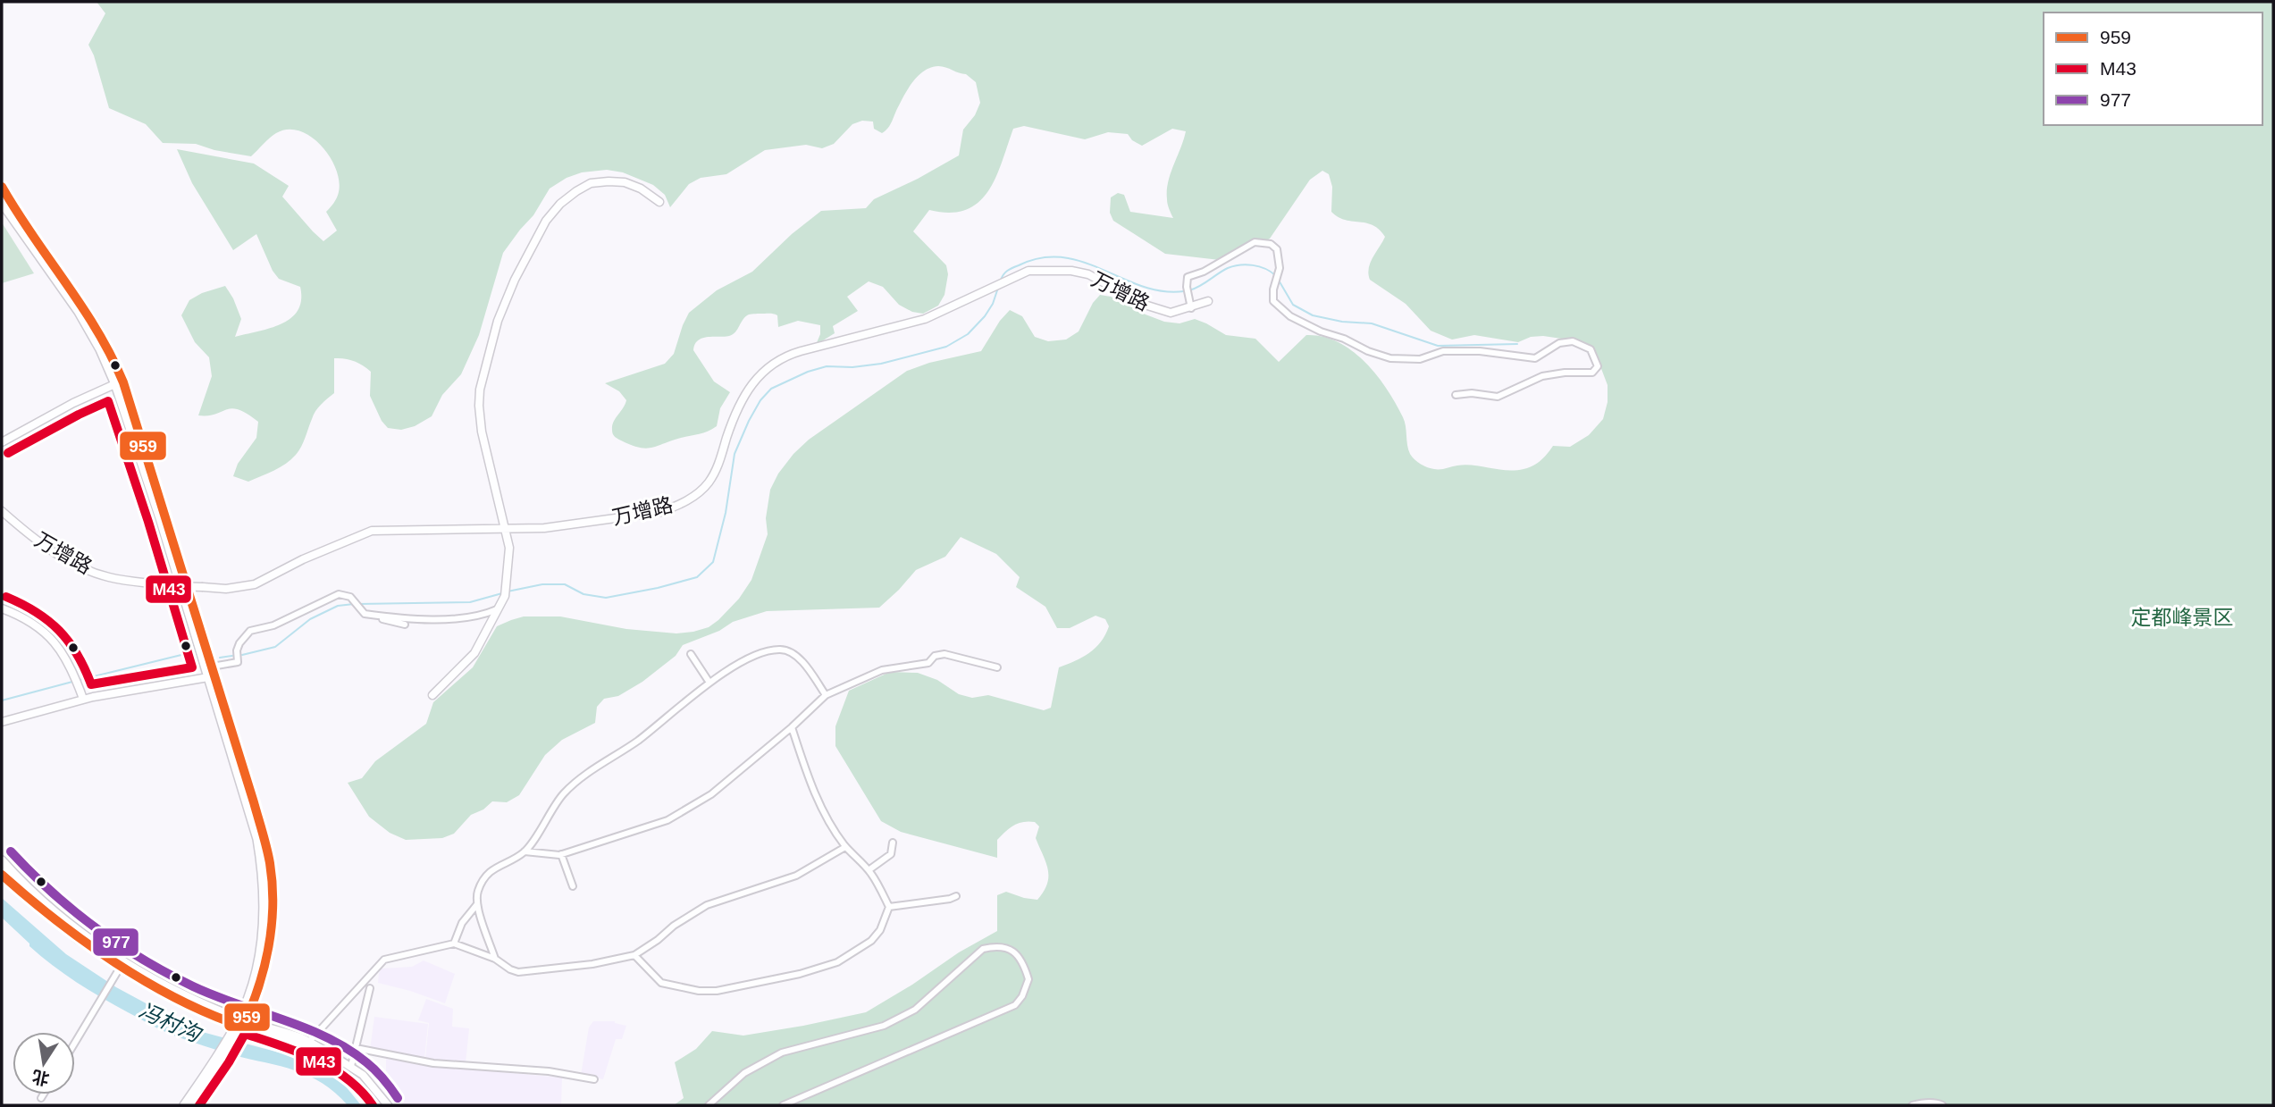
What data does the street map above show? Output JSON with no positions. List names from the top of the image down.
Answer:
{
  "streets": {
    "street": ["万增路"]
  },
  "water": ["冯村沟"],
  "parks": ["定都峰景区"],
  "lines": ["transit line 959", "transit line M43", "transit line 977"],
  "legend": ["959", "M43", "977"],
  "north": "bottom"
}
